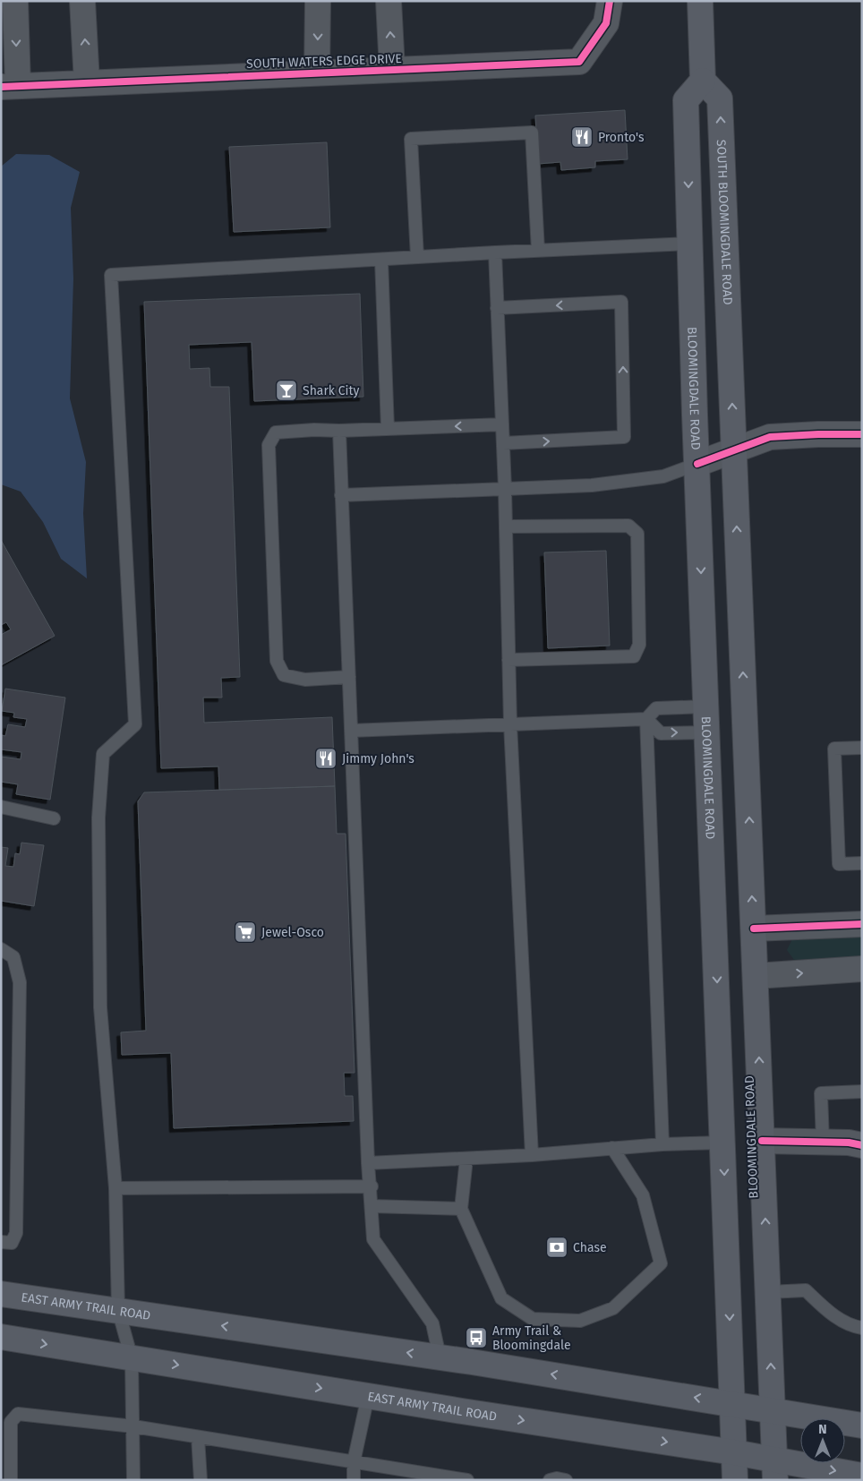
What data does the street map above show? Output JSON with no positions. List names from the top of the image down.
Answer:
{
  "streets": {
    "main road": ["SOUTH BLOOMINGDALE ROAD", "BLOOMINGDALE ROAD", "EAST ARMY TRAIL ROAD"],
    "street": ["SOUTH WATERS EDGE DRIVE"]
  },
  "crossings": [
    ["SOUTH BLOOMINGDALE ROAD", "BLOOMINGDALE ROAD"],
    ["BLOOMINGDALE ROAD", "EAST ARMY TRAIL ROAD"]
  ],
  "one_way": ["SOUTH BLOOMINGDALE ROAD"],
  "places": {
    "restaurant": ["Pronto's", "Jimmy John's"],
    "bar": ["Shark City"],
    "supermarket": ["Jewel-Osco"],
    "bank": ["Chase"],
    "bus stop": ["Army Trail & Bloomingdale"]
  },
  "north": "top"
}
